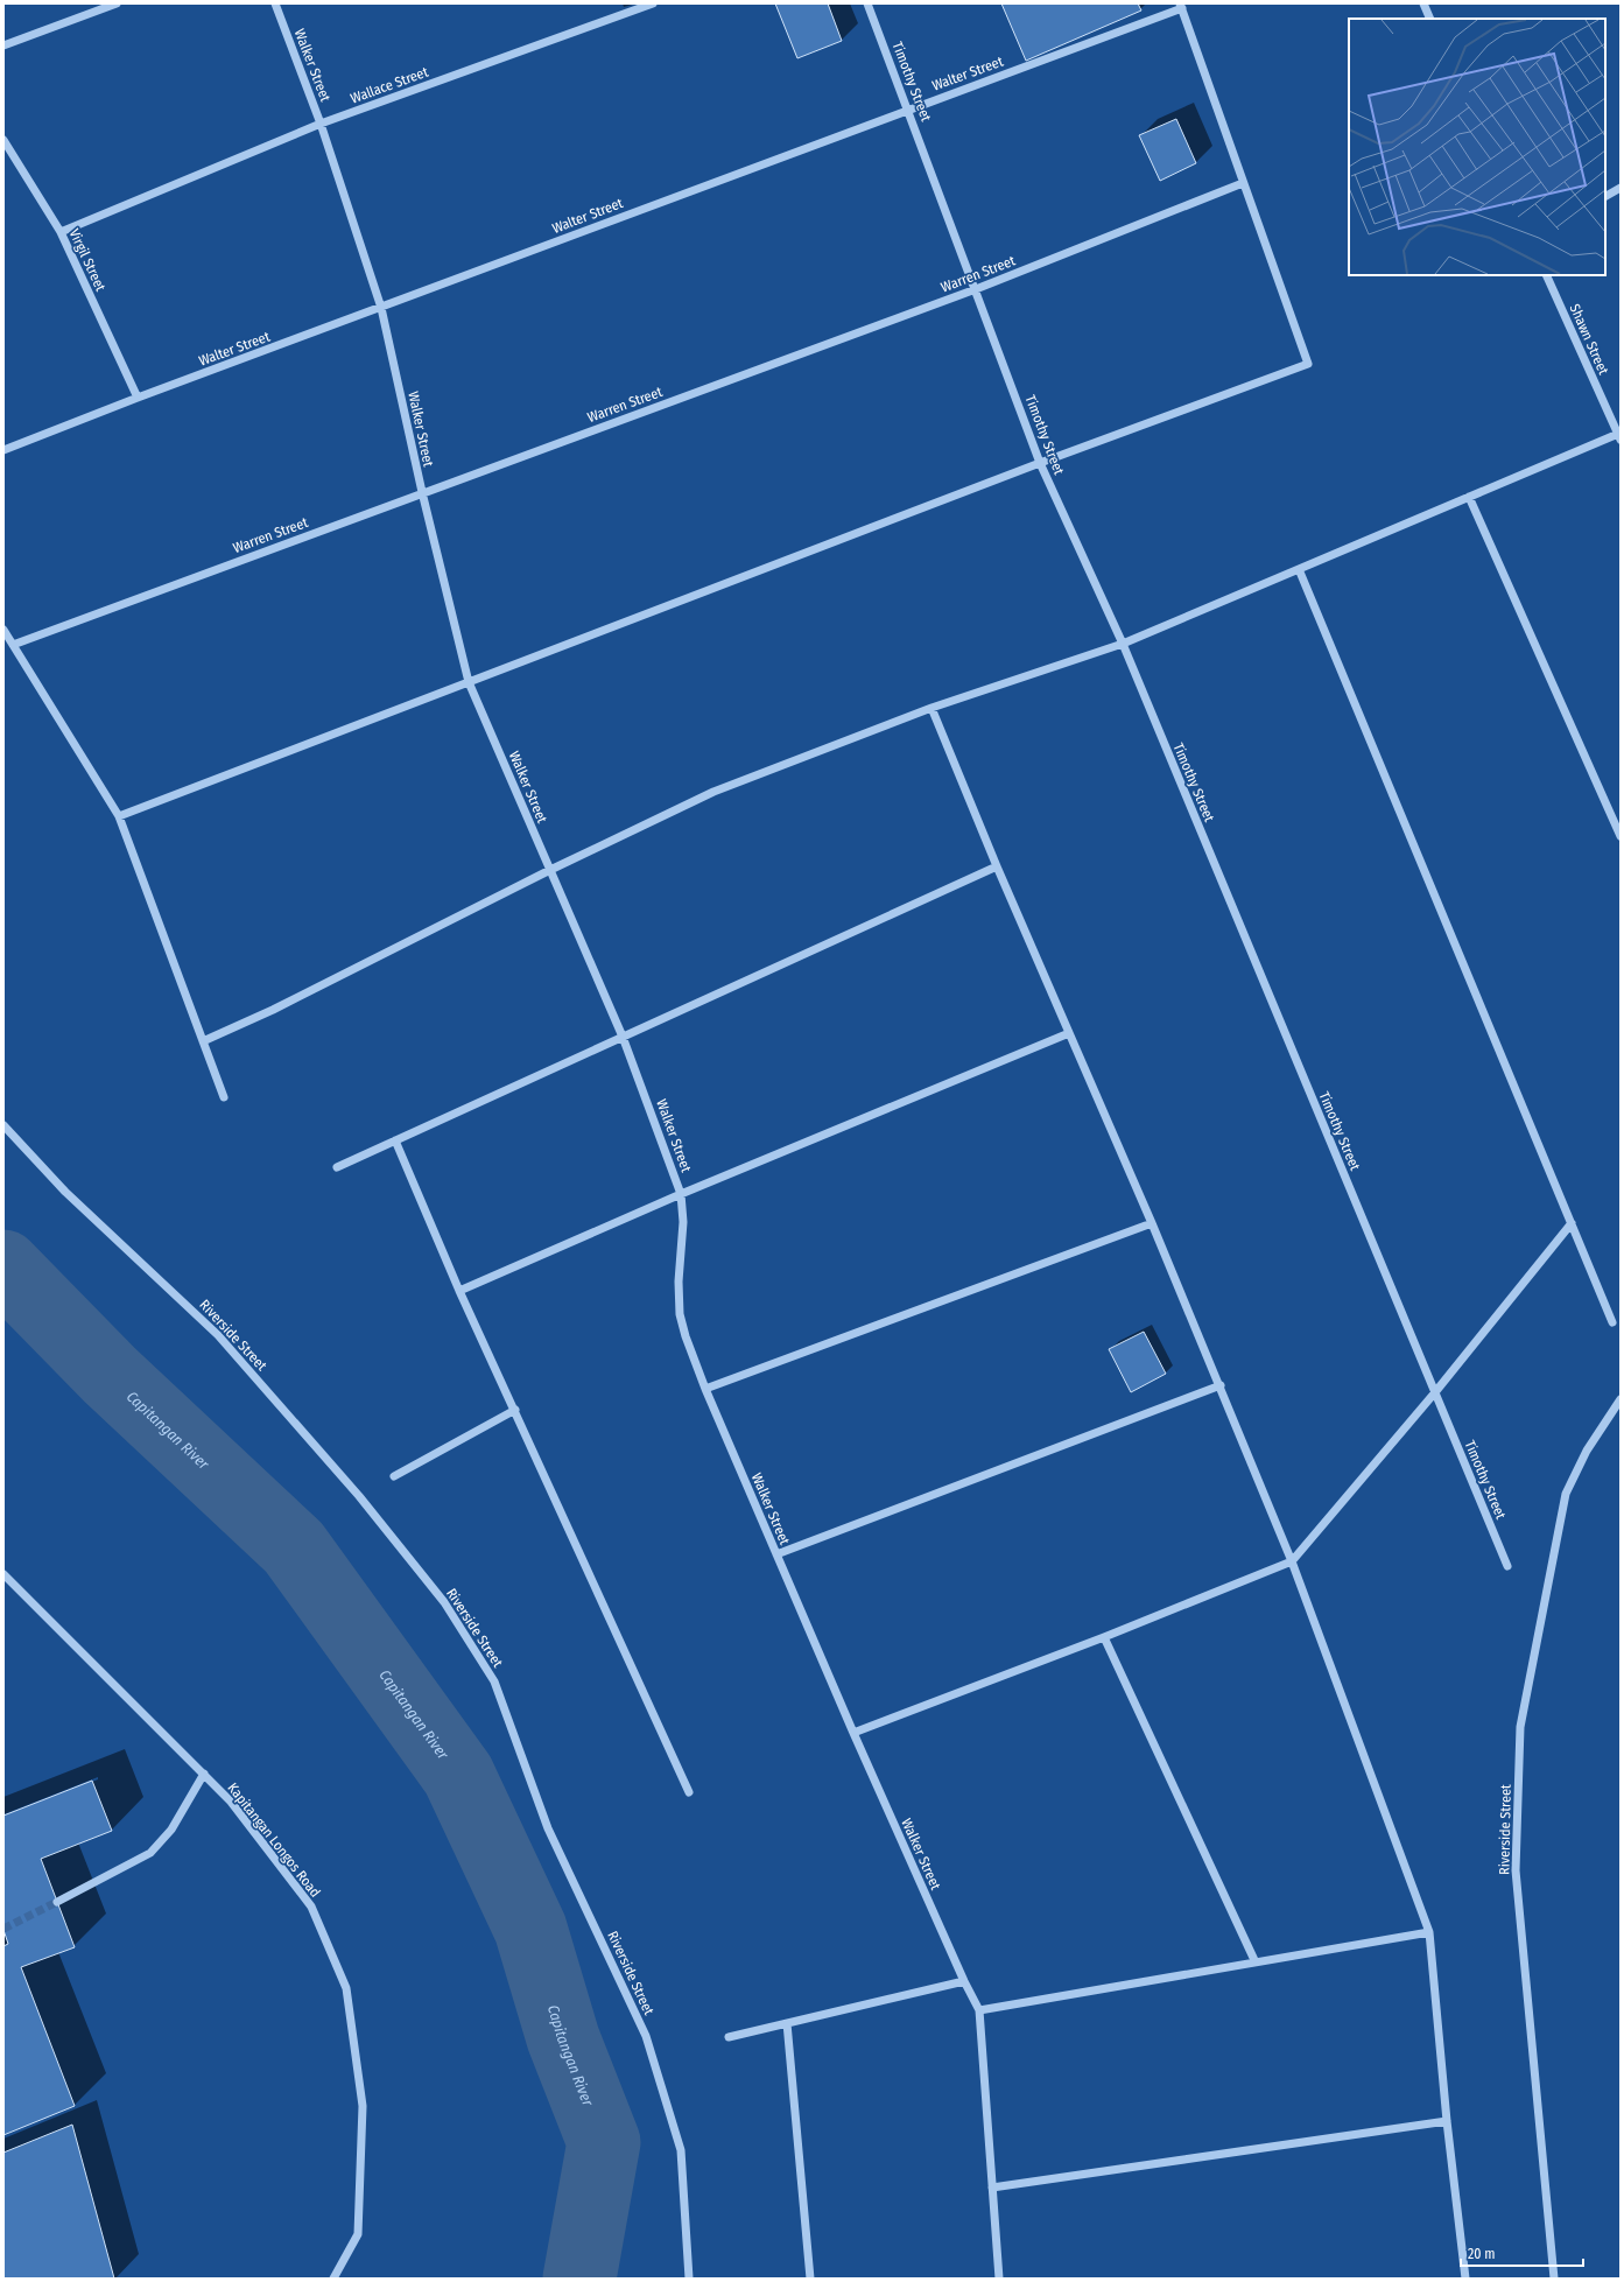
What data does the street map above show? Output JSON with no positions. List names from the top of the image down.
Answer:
{
  "streets": {
    "street": [
      "Walker Street",
      "Walter Street",
      "Timothy Street",
      "Wallace Street",
      "Virgil Street",
      "Warren Street",
      "Shawn Street",
      "Riverside Street",
      "Kapitangan Longos Road"
    ]
  },
  "crossings": [
    ["Walker Street", "Walter Street"],
    ["Walker Street", "Wallace Street"],
    ["Walker Street", "Warren Street"],
    ["Walter Street", "Timothy Street"],
    ["Walter Street", "Virgil Street"],
    ["Timothy Street", "Warren Street"],
    ["Wallace Street", "Virgil Street"]
  ],
  "water": ["Capitangan River"],
  "scale_bar": "20 m"
}
